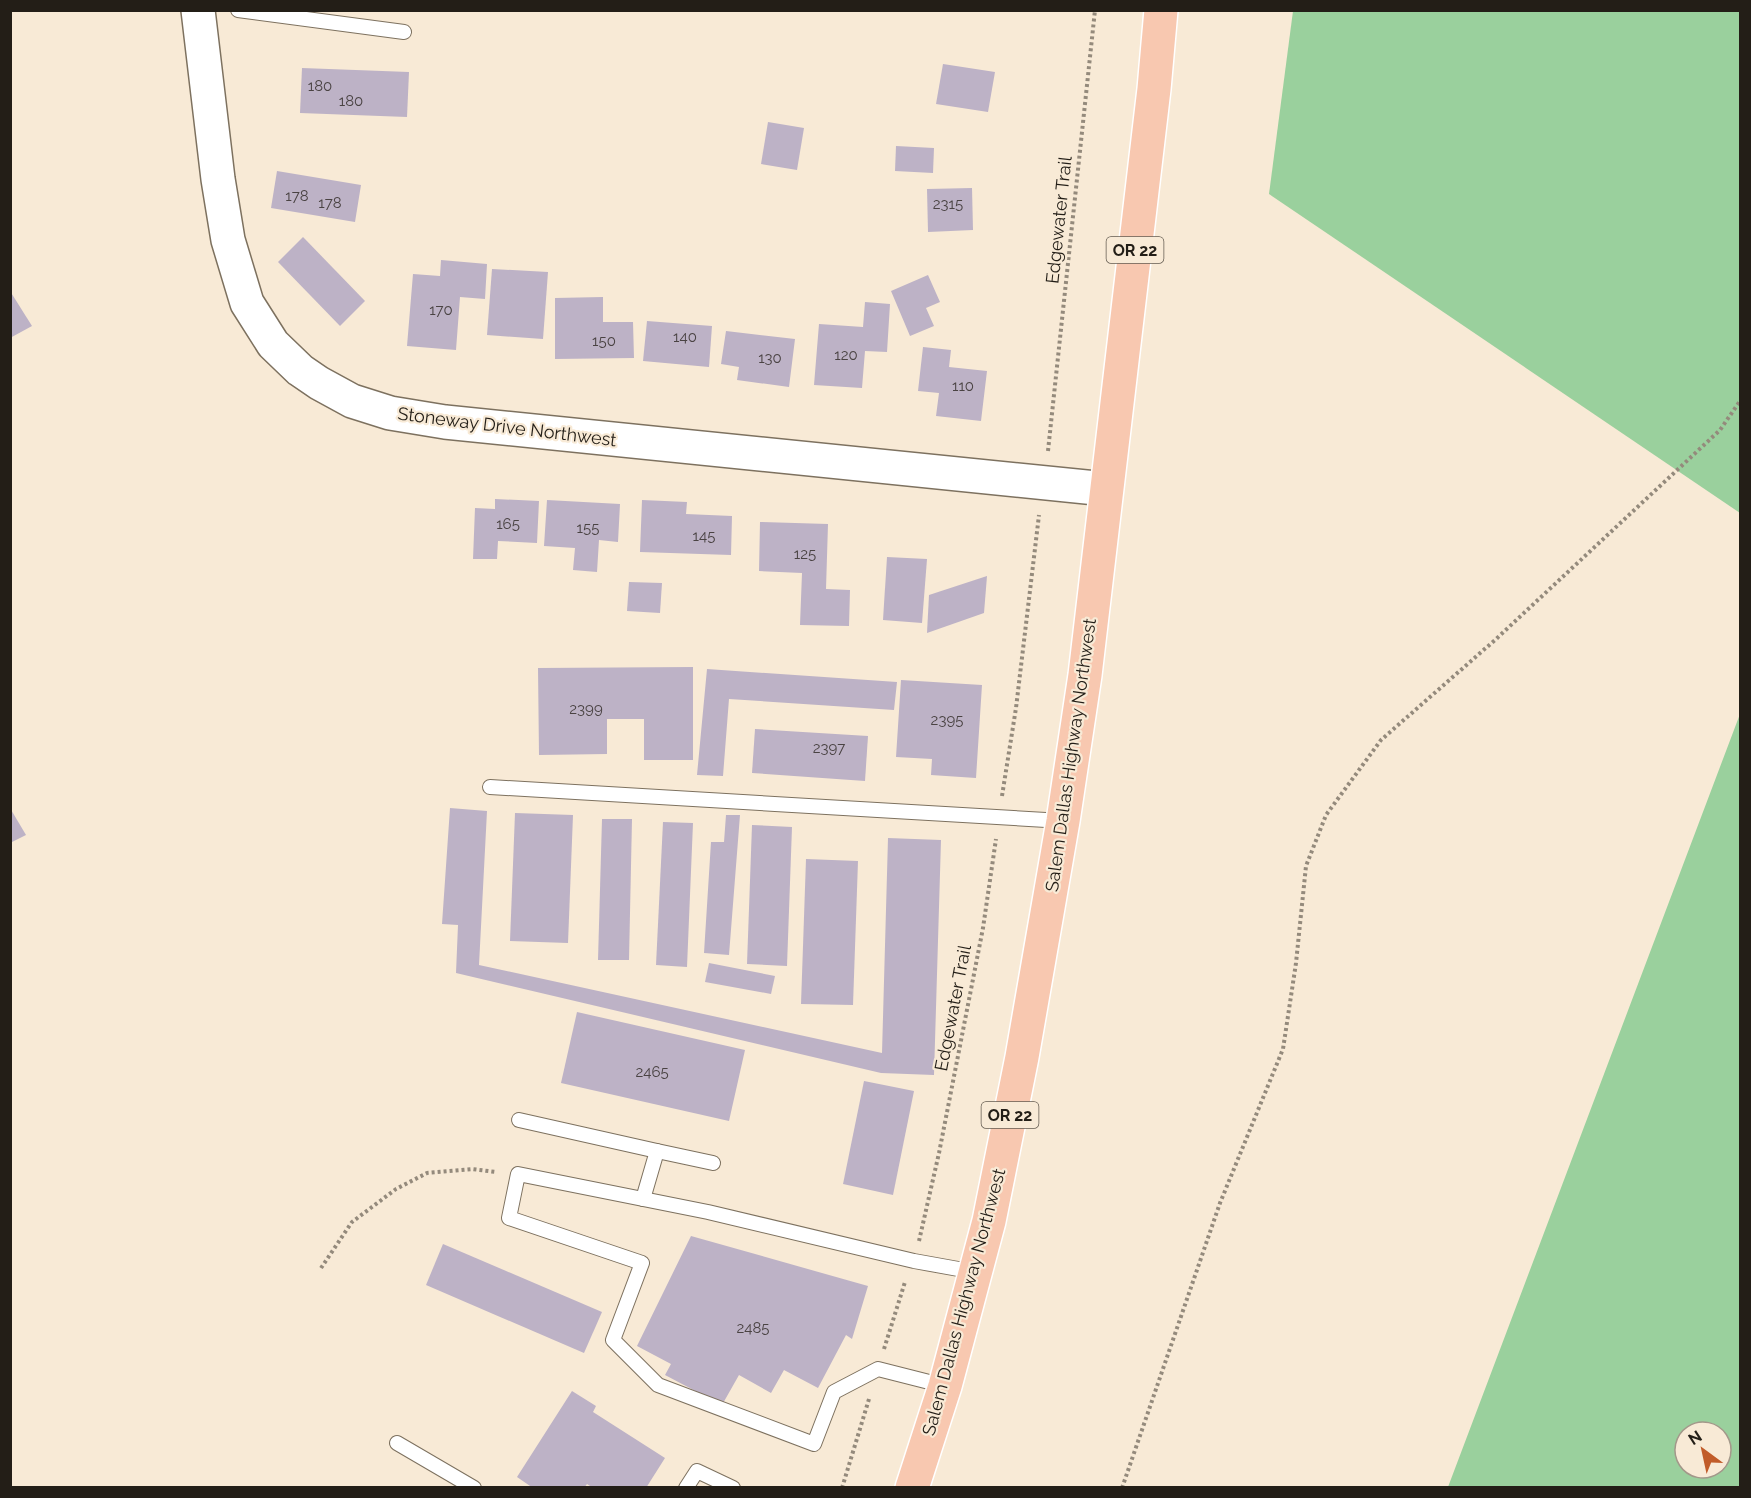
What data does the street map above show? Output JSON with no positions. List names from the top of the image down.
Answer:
{
  "streets": {
    "highway": ["OR 22", "Salem Dallas Highway Northwest"],
    "street": ["Stoneway Drive Northwest"],
    "path": ["Edgewater Trail"]
  },
  "crossings": [
    ["Stoneway Drive Northwest", "Salem Dallas Highway Northwest"]
  ],
  "house_numbers": [
    "180",
    "180",
    "178",
    "178",
    "2315",
    "170",
    "140",
    "150",
    "120",
    "130",
    "110",
    "165",
    "155",
    "145",
    "125",
    "2399",
    "2395",
    "2397",
    "2465",
    "2485"
  ],
  "north": "top left"
}
